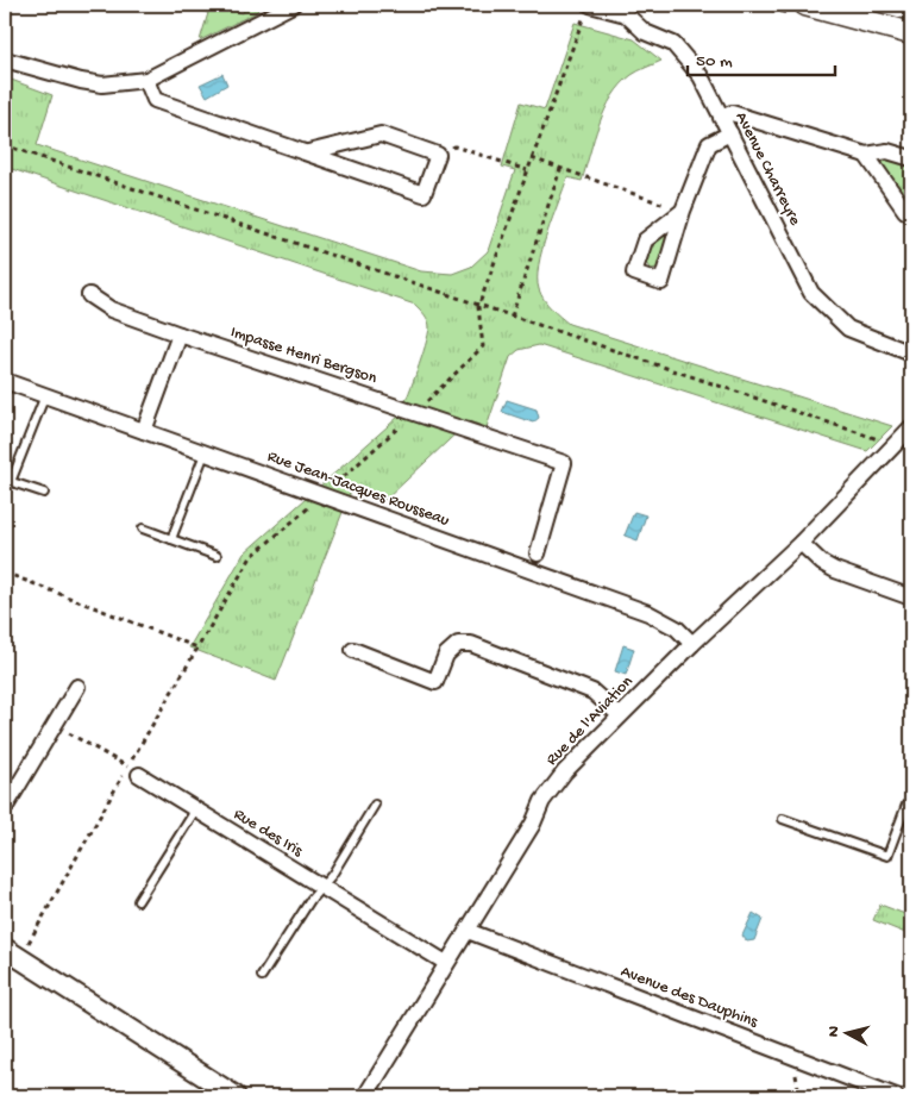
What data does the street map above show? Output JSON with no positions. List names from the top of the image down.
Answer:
{
  "streets": {
    "street": [
      "Avenue Charreyre",
      "Impasse Henri Bergson",
      "Rue Jean-Jacques Rousseau",
      "Rue de l'Aviation",
      "Rue des Iris",
      "Avenue des Dauphins"
    ]
  },
  "crossings": [
    ["Rue Jean-Jacques Rousseau", "Rue de l'Aviation"],
    ["Rue de l'Aviation", "Rue des Iris"],
    ["Rue de l'Aviation", "Avenue des Dauphins"]
  ],
  "scale_bar": "50 m",
  "north": "left"
}
